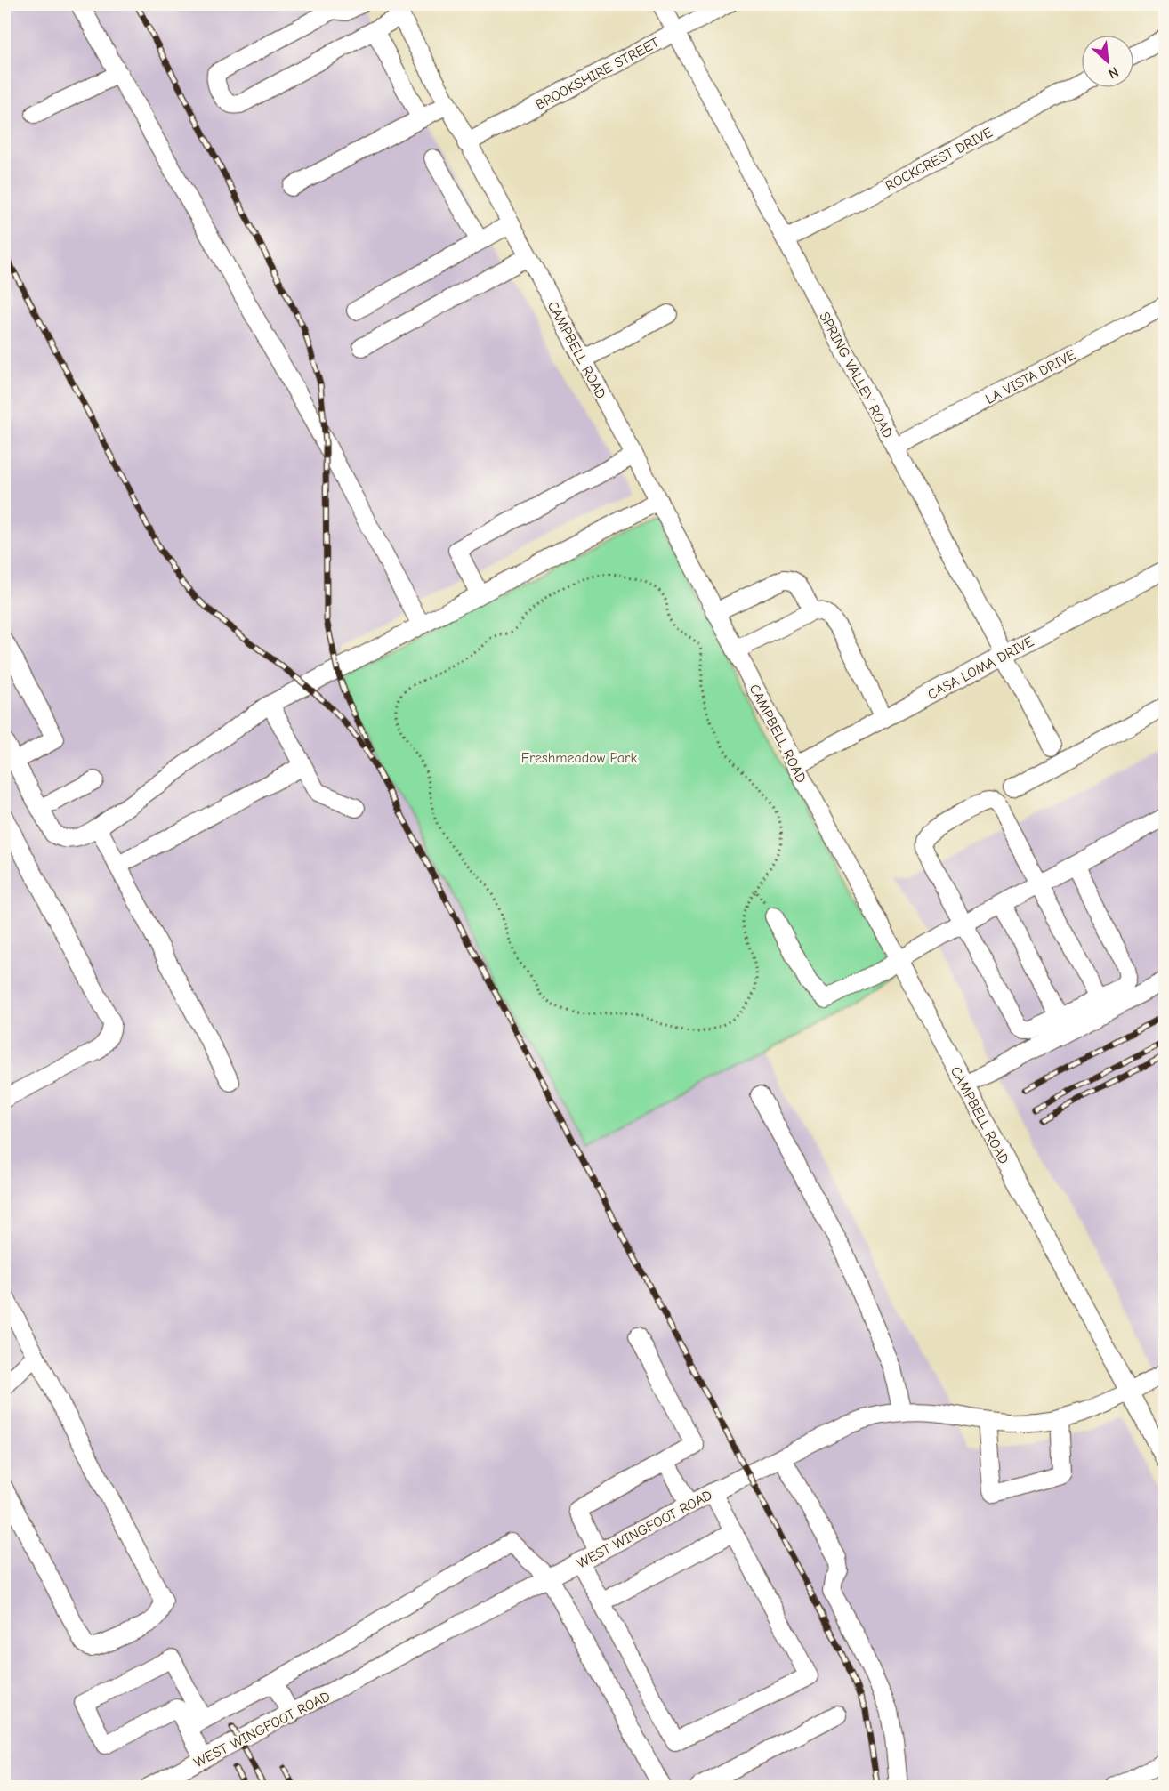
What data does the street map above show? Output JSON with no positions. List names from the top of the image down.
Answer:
{
  "streets": {
    "street": [
      "BROOKSHIRE STREET",
      "ROCKCREST DRIVE",
      "CAMPBELL ROAD",
      "SPRING VALLEY ROAD",
      "LA VISTA DRIVE",
      "CASA LOMA DRIVE",
      "WEST WINGFOOT ROAD"
    ]
  },
  "crossings": [
    ["BROOKSHIRE STREET", "CAMPBELL ROAD"],
    ["BROOKSHIRE STREET", "SPRING VALLEY ROAD"],
    ["ROCKCREST DRIVE", "SPRING VALLEY ROAD"],
    ["CAMPBELL ROAD", "CASA LOMA DRIVE"],
    ["CAMPBELL ROAD", "WEST WINGFOOT ROAD"],
    ["SPRING VALLEY ROAD", "LA VISTA DRIVE"],
    ["SPRING VALLEY ROAD", "CASA LOMA DRIVE"]
  ],
  "parks": ["Freshmeadow Park"],
  "north": "bottom right"
}
